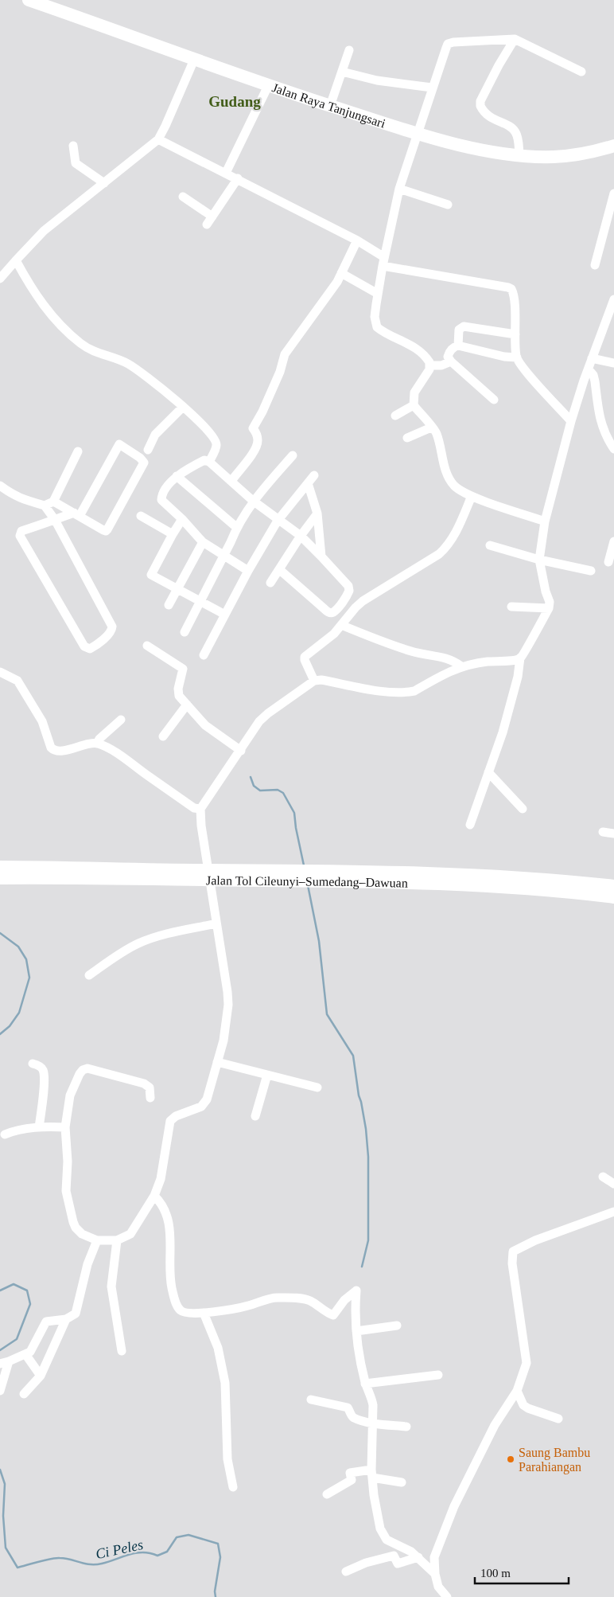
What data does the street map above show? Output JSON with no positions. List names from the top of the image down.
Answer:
{
  "streets": {
    "highway": ["Jalan Raya Tanjungsari", "Jalan Tol Cileunyi–Sumedang–Dawuan"]
  },
  "districts": ["Gudang"],
  "water": ["Ci Peles"],
  "places": ["Saung Bambu Parahiangan"],
  "scale_bar": "100 m"
}
